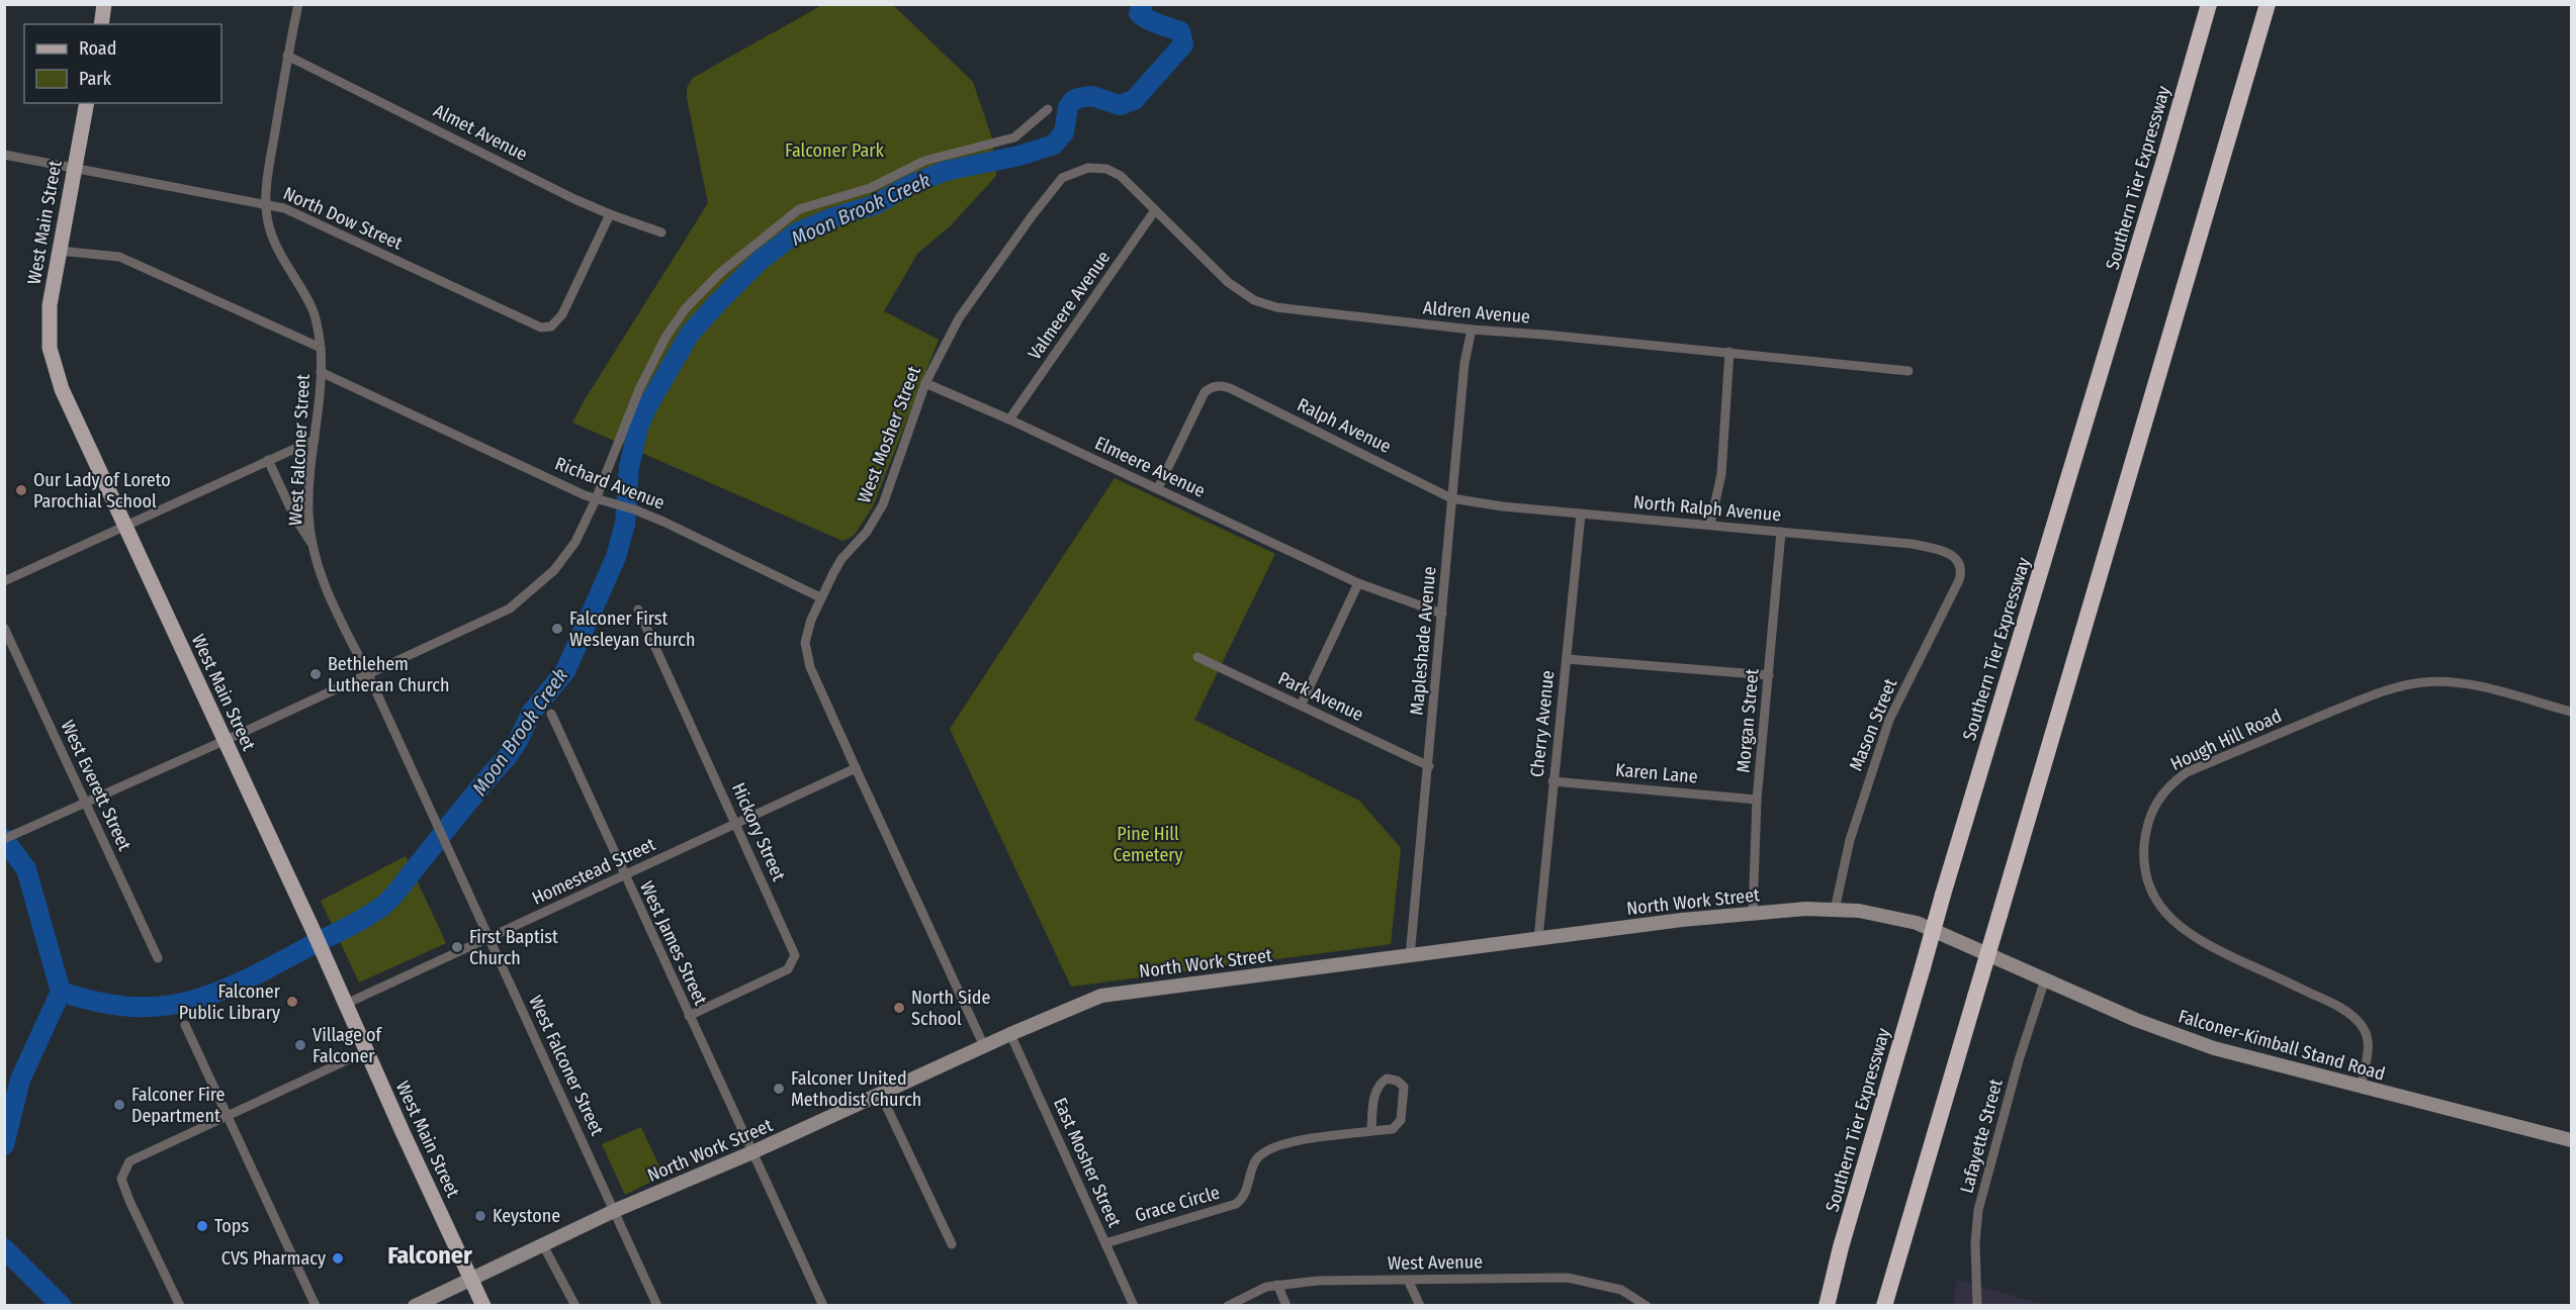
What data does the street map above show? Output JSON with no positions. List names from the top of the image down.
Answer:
{
  "streets": {
    "highway": ["Southern Tier Expressway"],
    "main road": ["West Main Street"],
    "street": [
      "Almet Avenue",
      "North Dow Street",
      "Valmeere Avenue",
      "Aldren Avenue",
      "Ralph Avenue",
      "West Mosher Street",
      "West Falconer Street",
      "Elmeere Avenue",
      "Richard Avenue",
      "North Ralph Avenue",
      "Mapleshade Avenue",
      "Park Avenue",
      "Morgan Street",
      "Cherry Avenue",
      "Mason Street",
      "Hough Hill Road",
      "Karen Lane",
      "West Everett Street",
      "Hickory Street",
      "Homestead Street",
      "North Work Street",
      "West James Street",
      "Falconer-Kimball Stand Road",
      "Lafayette Street",
      "East Mosher Street",
      "Grace Circle",
      "West Avenue"
    ]
  },
  "crossings": [
    ["Almet Avenue", "North Dow Street"],
    ["Almet Avenue", "West Falconer Street"],
    ["North Dow Street", "West Main Street"],
    ["North Dow Street", "West Falconer Street"],
    ["West Main Street", "Homestead Street"],
    ["West Main Street", "North Work Street"],
    ["Valmeere Avenue", "Aldren Avenue"],
    ["Valmeere Avenue", "Elmeere Avenue"],
    ["Aldren Avenue", "West Mosher Street"],
    ["Aldren Avenue", "Mapleshade Avenue"],
    ["Ralph Avenue", "Elmeere Avenue"],
    ["Ralph Avenue", "North Ralph Avenue"],
    ["Ralph Avenue", "Mapleshade Avenue"],
    ["West Mosher Street", "Elmeere Avenue"],
    ["West Mosher Street", "Richard Avenue"],
    ["West Mosher Street", "Homestead Street"],
    ["West Mosher Street", "North Work Street"],
    ["West Falconer Street", "Richard Avenue"],
    ["West Falconer Street", "Homestead Street"],
    ["West Falconer Street", "North Work Street"],
    ["Elmeere Avenue", "Mapleshade Avenue"],
    ["North Ralph Avenue", "Mapleshade Avenue"],
    ["North Ralph Avenue", "Morgan Street"],
    ["North Ralph Avenue", "Cherry Avenue"],
    ["North Ralph Avenue", "Mason Street"],
    ["Mapleshade Avenue", "Park Avenue"],
    ["Mapleshade Avenue", "North Work Street"],
    ["Morgan Street", "Karen Lane"],
    ["Morgan Street", "North Work Street"],
    ["Cherry Avenue", "Karen Lane"],
    ["Cherry Avenue", "North Work Street"],
    ["Mason Street", "North Work Street"],
    ["Hough Hill Road", "Falconer-Kimball Stand Road"],
    ["Hickory Street", "Homestead Street"],
    ["Hickory Street", "West James Street"],
    ["Homestead Street", "West James Street"],
    ["North Work Street", "West James Street"],
    ["North Work Street", "Falconer-Kimball Stand Road"],
    ["North Work Street", "East Mosher Street"],
    ["Falconer-Kimball Stand Road", "Lafayette Street"],
    ["East Mosher Street", "Grace Circle"]
  ],
  "districts": ["Falconer"],
  "water": ["Moon Brook Creek"],
  "parks": ["Falconer Park", "Pine Hill Cemetery"],
  "places": [
    "Our Lady of Loreto Parochial School",
    "Falconer First Wesleyan Church",
    "Bethlehem Lutheran Church",
    "First Baptist Church",
    "Falconer Public Library",
    "North Side School",
    "Village of Falconer",
    "Falconer United Methodist Church",
    "Falconer Fire Department",
    "Keystone",
    "Tops",
    "CVS Pharmacy"
  ],
  "legend": ["Road", "Park"]
}
